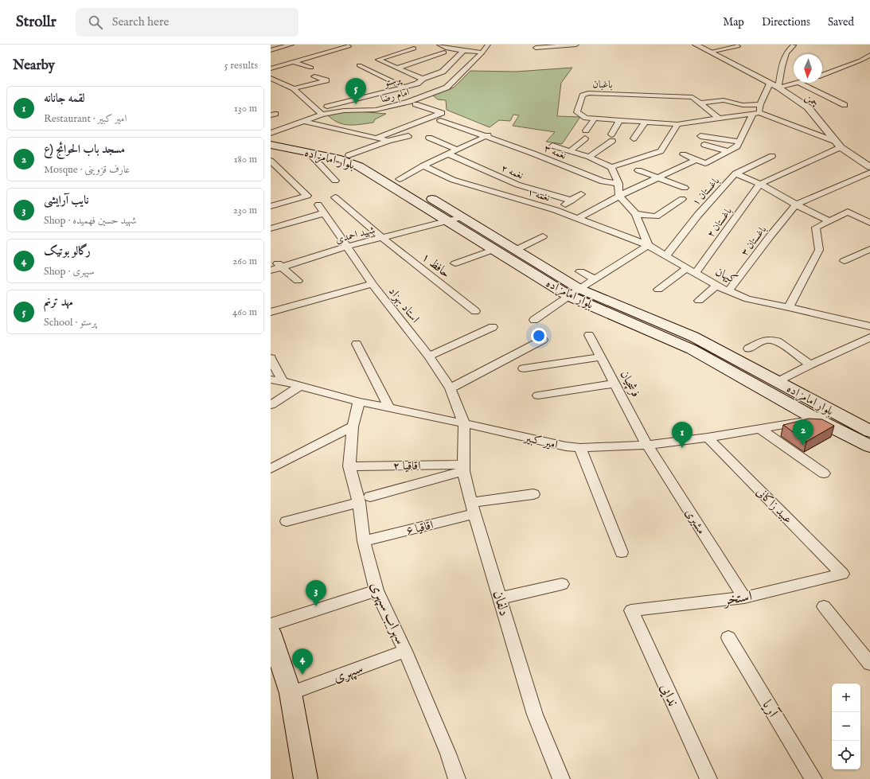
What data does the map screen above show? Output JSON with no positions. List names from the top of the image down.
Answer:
{
  "streets": {
    "main road": ["بلوار امامزاده"],
    "street": [
      "پرستو",
      "باغبان",
      "امام رضا",
      "چمن",
      "نغمه ۳",
      "نغمه ۲",
      "باغستان ۱",
      "نغمه ۱",
      "باغستان ۲",
      "شهید احمدی",
      "باغستان ۳",
      "حافظ ۱",
      "کیهان",
      "استاد بهزاد",
      "فرشچیان",
      "امیر کبیر",
      "اقاقیا ۲",
      "عبید زاکانی",
      "مشیری",
      "اقاقیا ۶",
      "استخر",
      "دلفان",
      "سهراب سپهری",
      "سپهری",
      "ندایی",
      "آریا"
    ]
  },
  "crossings": [
    ["باغبان", "چمن"],
    ["بلوار امامزاده", "شهید احمدی"],
    ["بلوار امامزاده", "امیر کبیر"],
    ["باغستان ۱", "کیهان"],
    ["نغمه ۱", "کیهان"],
    ["باغستان ۲", "کیهان"],
    ["شهید احمدی", "حافظ ۱"],
    ["شهید احمدی", "استاد بهزاد"],
    ["باغستان ۳", "کیهان"],
    ["استاد بهزاد", "امیر کبیر"],
    ["استاد بهزاد", "دلفان"],
    ["فرشچیان", "امیر کبیر"],
    ["فرشچیان", "مشیری"],
    ["امیر کبیر", "عبید زاکانی"],
    ["امیر کبیر", "مشیری"],
    ["امیر کبیر", "دلفان"],
    ["امیر کبیر", "سهراب سپهری"],
    ["اقاقیا ۲", "دلفان"],
    ["اقاقیا ۲", "سهراب سپهری"],
    ["عبید زاکانی", "استخر"],
    ["مشیری", "استخر"],
    ["اقاقیا ۶", "دلفان"],
    ["اقاقیا ۶", "سهراب سپهری"],
    ["استخر", "ندایی"],
    ["سهراب سپهری", "سپهری"]
  ],
  "north": "bottom",
  "page": {
    "header": "Strollr",
    "search": "Search here",
    "nav": ["Map", "Directions", "Saved"],
    "heading": ["Nearby", "5 results"],
    "pins": [
      "5",
      "2",
      "1",
      "3",
      "4"
    ],
    "list": [
      {
        "mark": "1",
        "name": "لقمه جانانه",
        "note": "Restaurant · امیر کبیر",
        "value": "130 m"
      },
      {
        "mark": "2",
        "name": "مسجد باب الحوائج (ع",
        "note": "Mosque · عارف قزوینی",
        "value": "180 m"
      },
      {
        "mark": "3",
        "name": "نایب آرایشی",
        "note": "Shop · شهید حسین فهمیده",
        "value": "230 m"
      },
      {
        "mark": "4",
        "name": "رگالو بوتیک",
        "note": "Shop · سپهری",
        "value": "260 m"
      },
      {
        "mark": "5",
        "name": "مهد ترنم",
        "note": "School · پرستو",
        "value": "460 m"
      }
    ],
    "map_buttons": ["+", "−"]
  }
}
